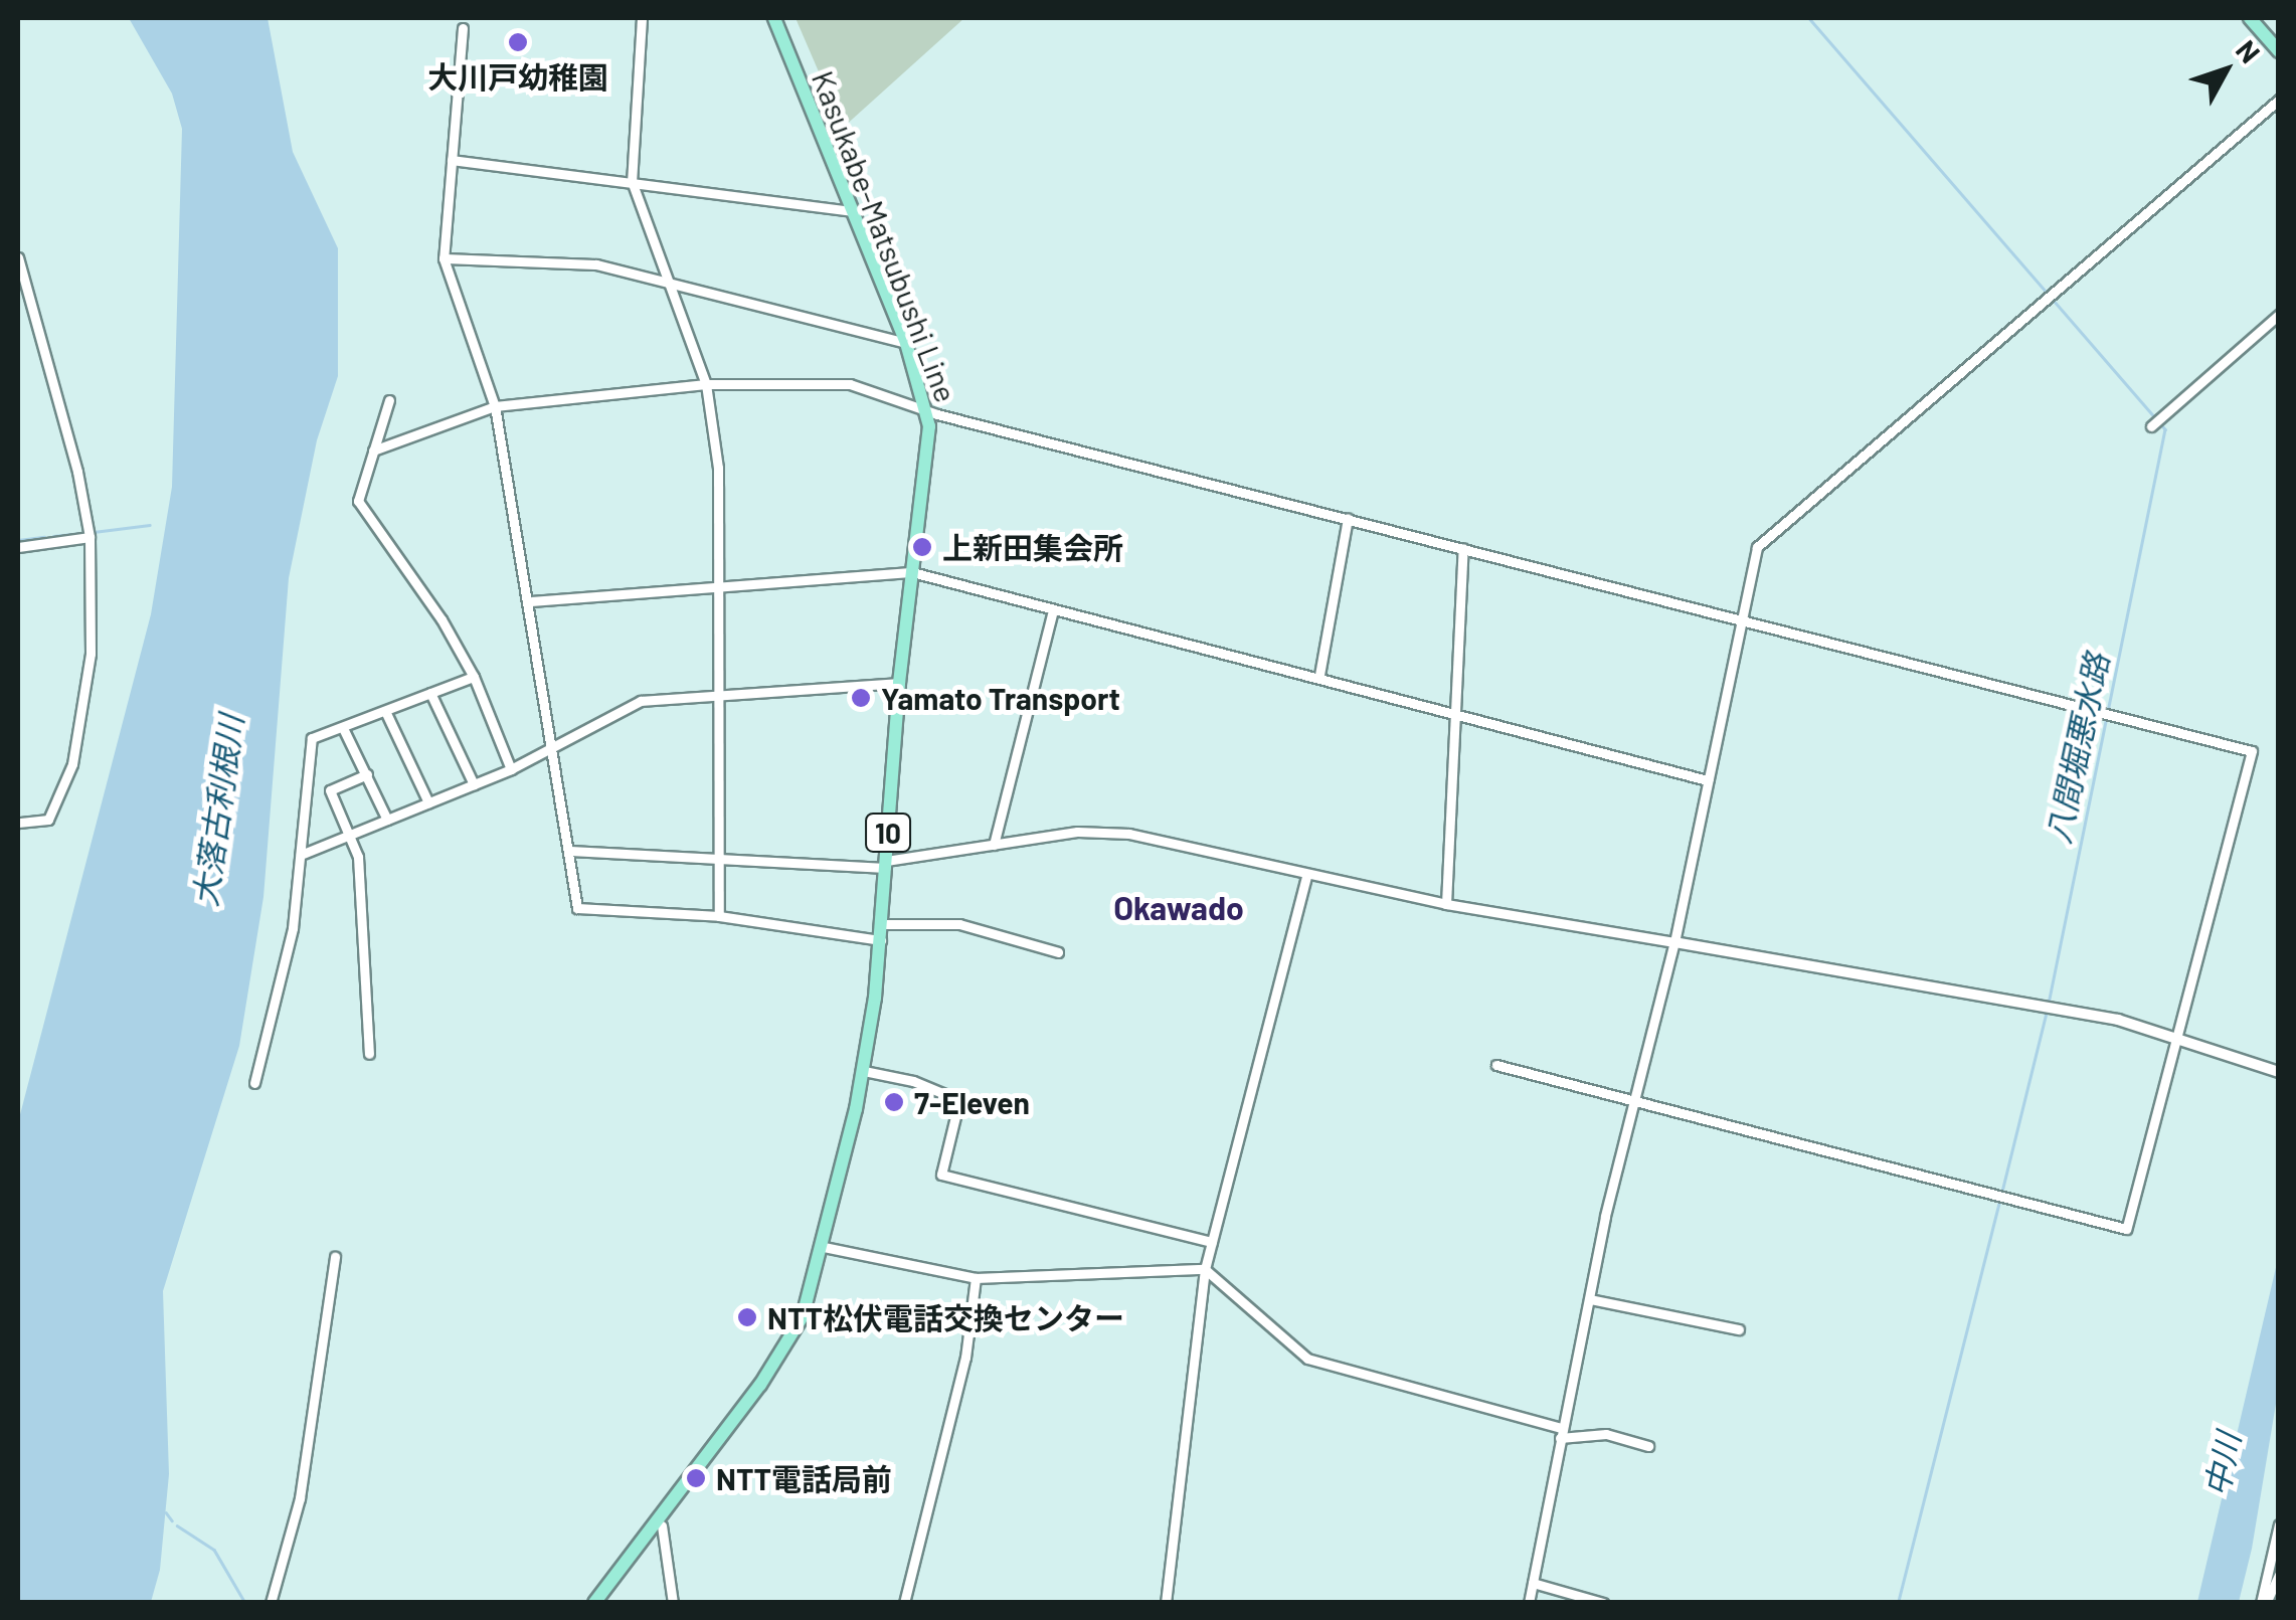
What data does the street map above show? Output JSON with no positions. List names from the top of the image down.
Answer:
{
  "streets": {
    "main road": ["Kasukabe-Matsubushi Line", "10"]
  },
  "districts": ["Okawado"],
  "water": ["八間堀悪水路", "大落古利根川", "中川"],
  "places": [
    "大川戸幼稚園",
    "上新田集会所",
    "Yamato Transport",
    "7-Eleven",
    "NTT松伏電話交換センター",
    "NTT電話局前"
  ],
  "north": "top right"
}
